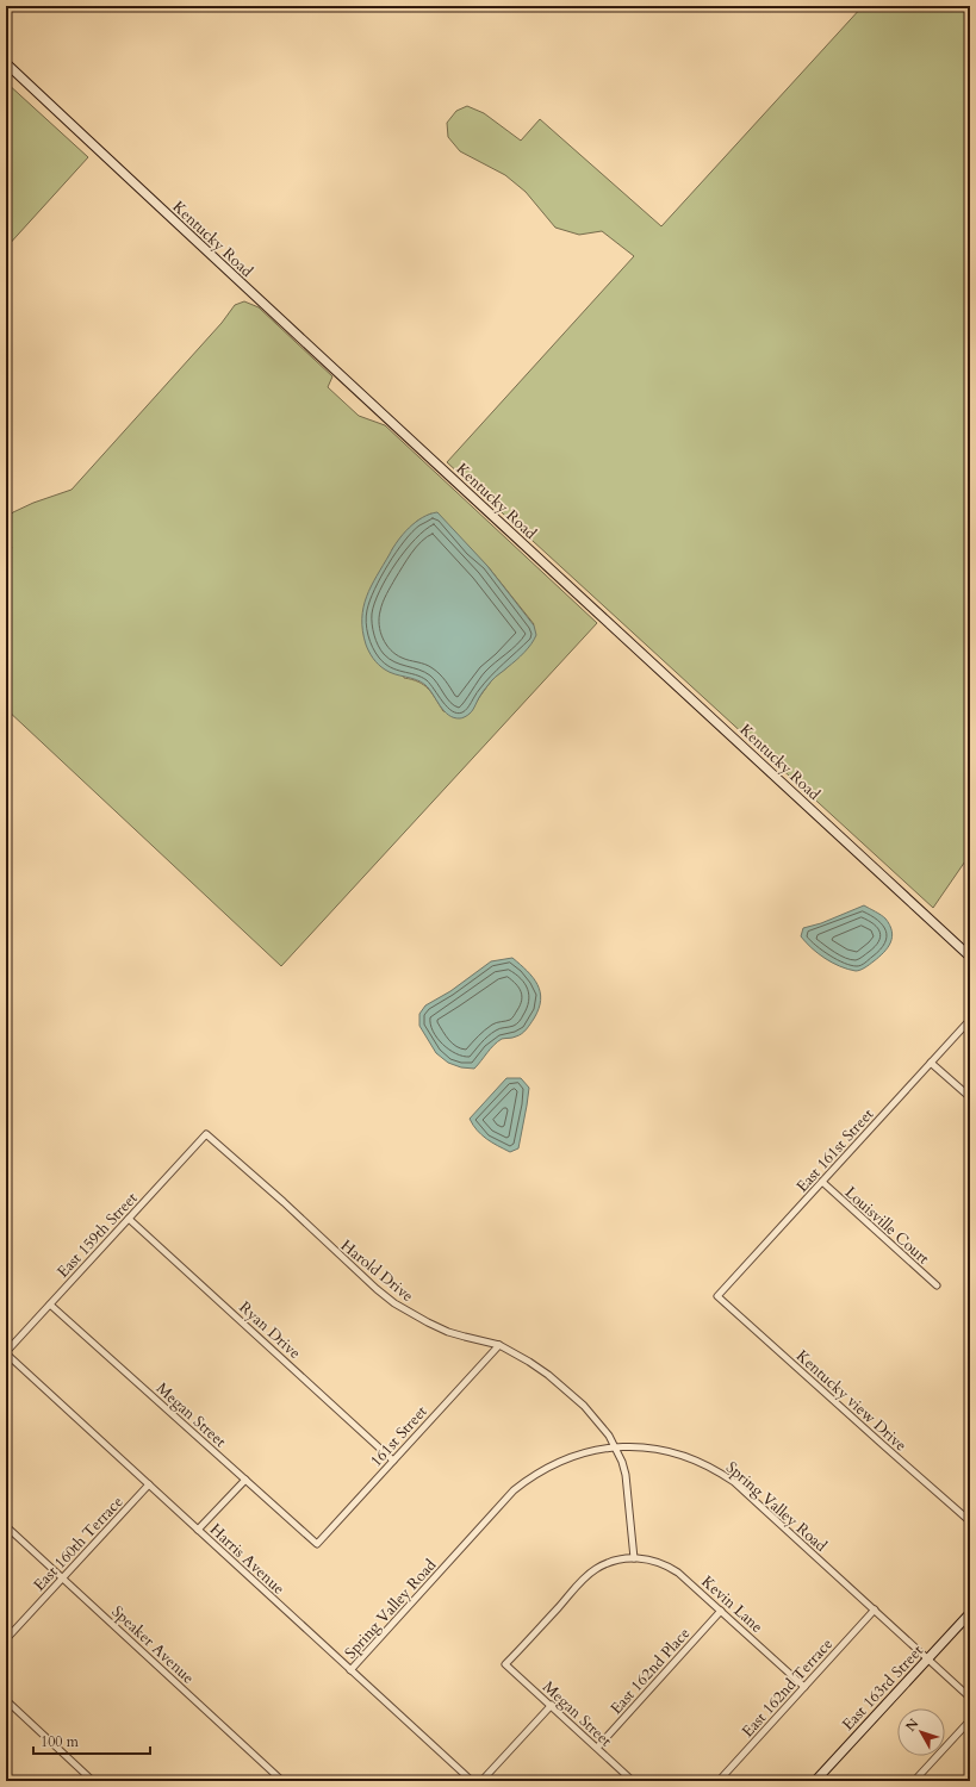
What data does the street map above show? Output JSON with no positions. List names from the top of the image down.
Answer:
{
  "streets": {
    "street": [
      "Kentucky Road",
      "East 161st Street",
      "Louisville Court",
      "East 159th Street",
      "Harold Drive",
      "Ryan Drive",
      "Kentucky view Drive",
      "Megan Street",
      "161st Street",
      "Spring Valley Road",
      "East 160th Terrace",
      "Harris Avenue",
      "Kevin Lane",
      "Speaker Avenue",
      "East 162nd Place",
      "East 162nd Terrace",
      "East 163rd Street"
    ]
  },
  "crossings": [
    ["East 161st Street", "Louisville Court"],
    ["East 161st Street", "Kentucky view Drive"],
    ["East 159th Street", "Harold Drive"],
    ["East 159th Street", "Ryan Drive"],
    ["East 159th Street", "Megan Street"],
    ["East 159th Street", "Harris Avenue"],
    ["Harold Drive", "161st Street"],
    ["Harold Drive", "Spring Valley Road"],
    ["Ryan Drive", "161st Street"],
    ["Megan Street", "161st Street"],
    ["Megan Street", "Kevin Lane"],
    ["Megan Street", "East 162nd Place"],
    ["Spring Valley Road", "Harris Avenue"],
    ["Spring Valley Road", "East 162nd Terrace"],
    ["Spring Valley Road", "East 163rd Street"],
    ["East 160th Terrace", "Harris Avenue"],
    ["East 160th Terrace", "Speaker Avenue"],
    ["Kevin Lane", "East 162nd Place"],
    ["Kevin Lane", "East 162nd Terrace"]
  ],
  "scale_bar": "100 m",
  "north": "top left"
}
